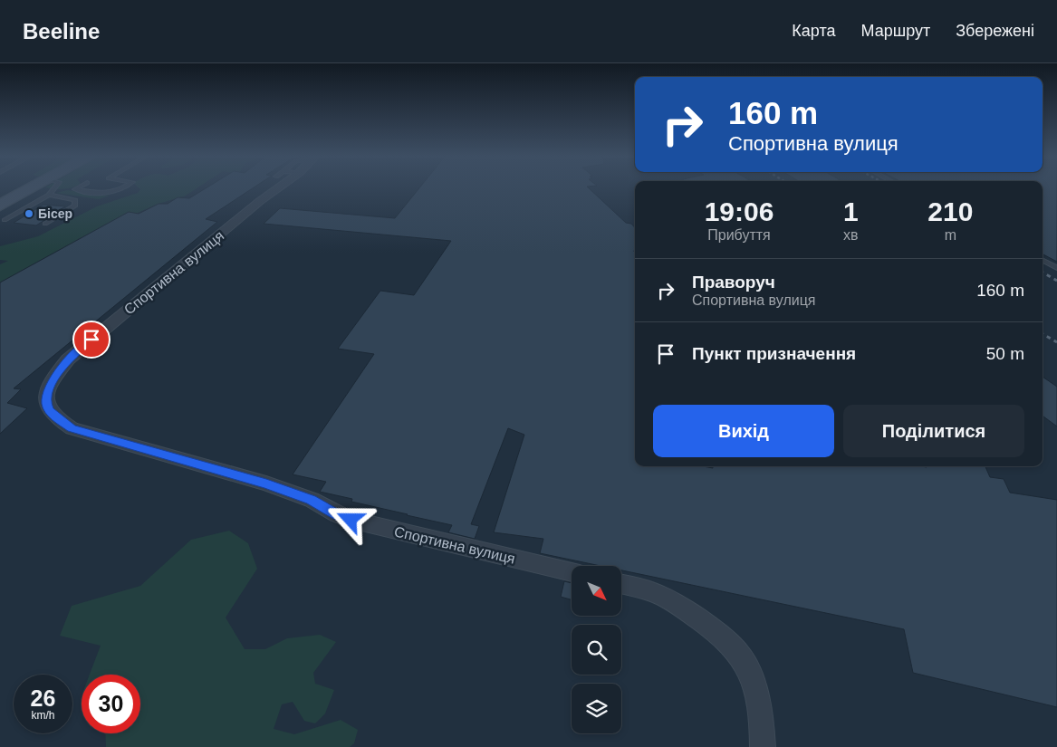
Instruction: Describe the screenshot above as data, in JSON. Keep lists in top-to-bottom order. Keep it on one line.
{"streets":{"street":["Спортивна вулиця"]},"places":["Бісер"],"north":"bottom right","page":{"header":"Beeline","nav":["Карта","Маршрут","Збережені"],"turn":["160 m","Спортивна вулиця"],"eta":["19:06","Прибуття","1","хв","210","m"],"list":[{"name":"Праворуч","note":"Спортивна вулиця","value":"160 m"},{"name":"Пункт призначення","value":"50 m"}],"buttons":["Вихід","Поділитися"],"speed":"26 km/h","limit":"30"}}
